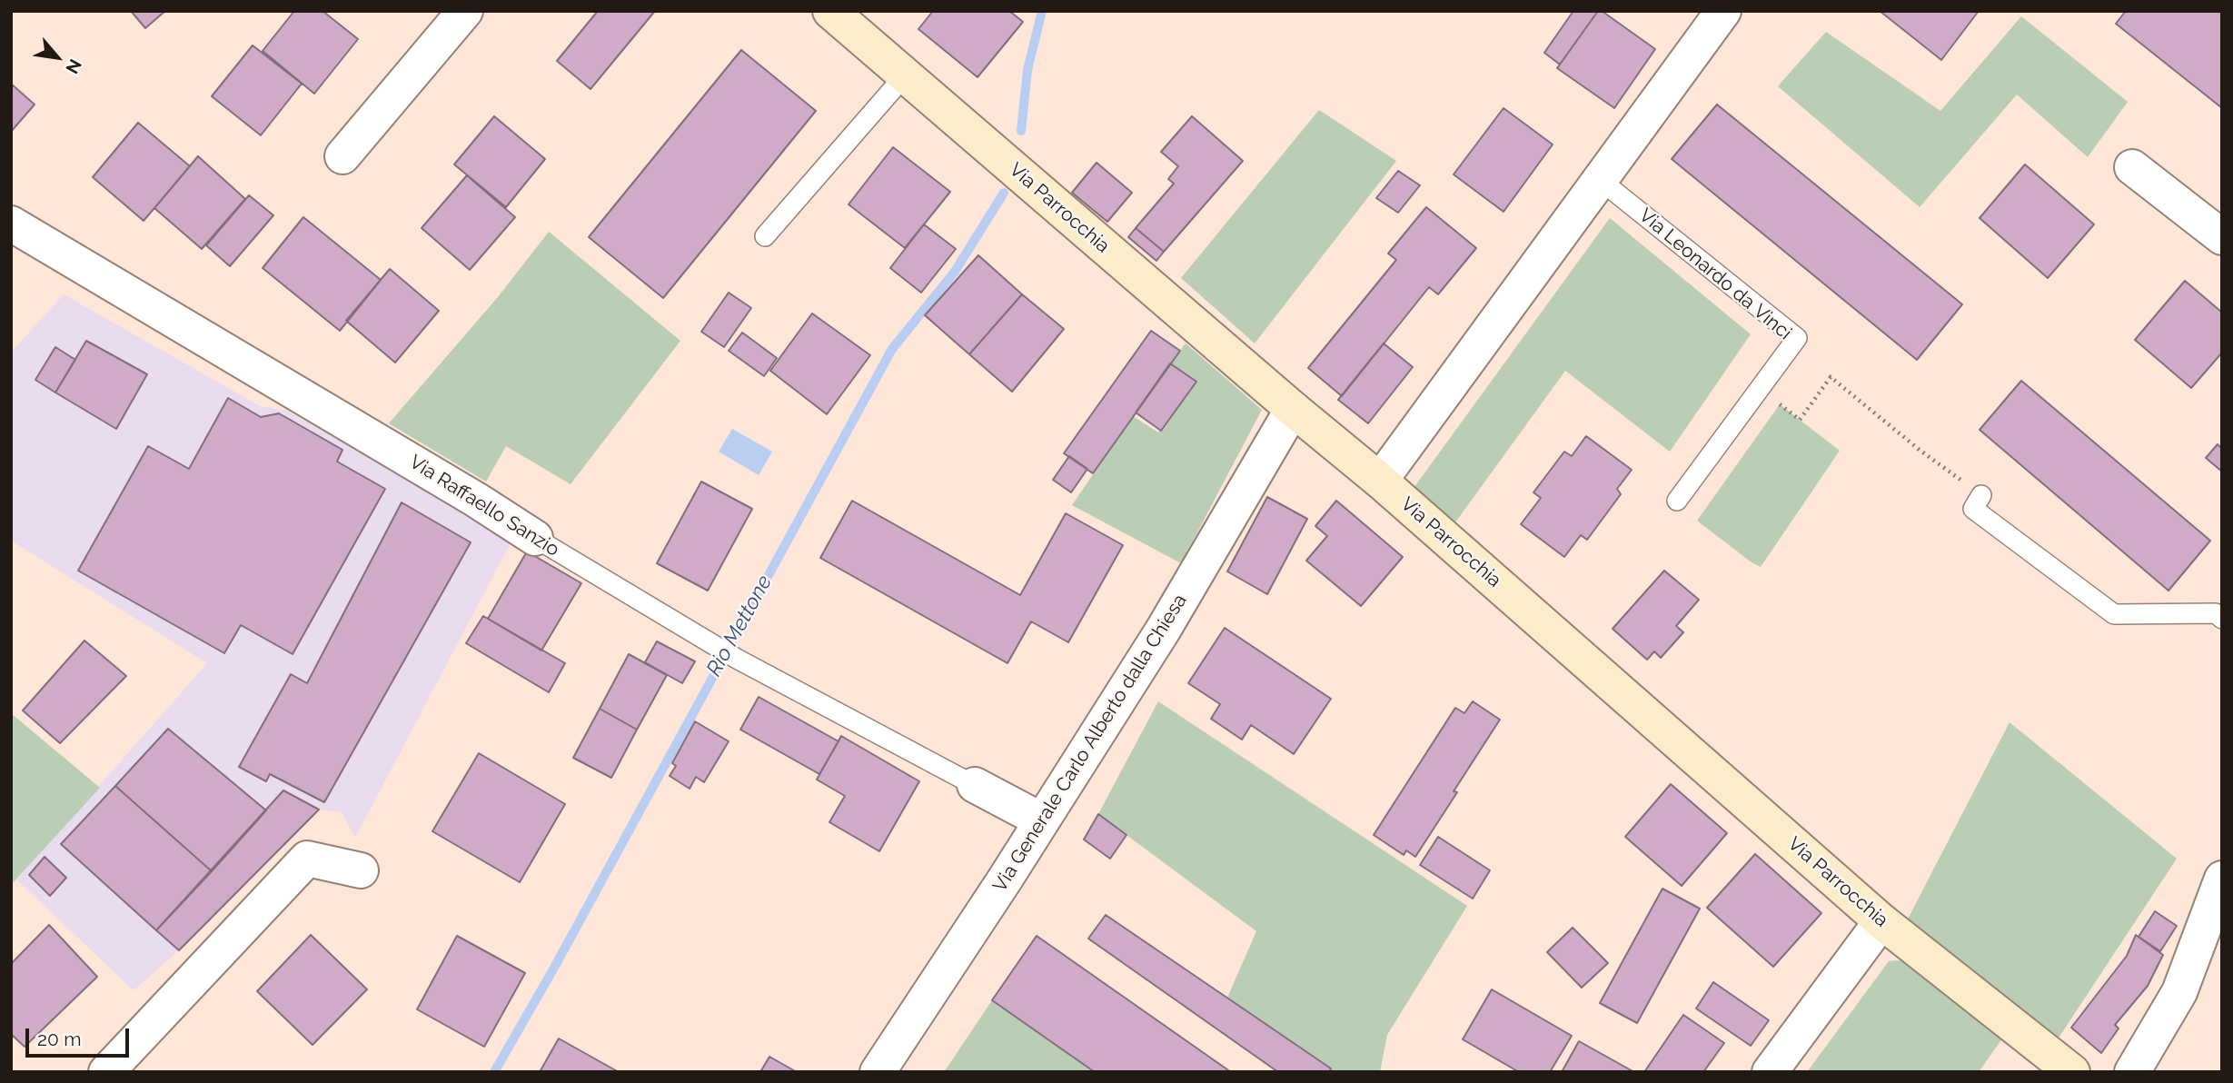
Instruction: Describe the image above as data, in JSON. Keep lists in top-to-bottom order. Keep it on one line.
{"streets":{"street":["Via Parrocchia","Via Raffaello Sanzio","Via Generale Carlo Alberto dalla Chiesa"],"lane":["Via Leonardo da Vinci"]},"crossings":[["Via Parrocchia","Via Generale Carlo Alberto dalla Chiesa"],["Via Raffaello Sanzio","Via Generale Carlo Alberto dalla Chiesa"]],"water":["Rio Mettone"],"scale_bar":"20 m","north":"bottom right"}
